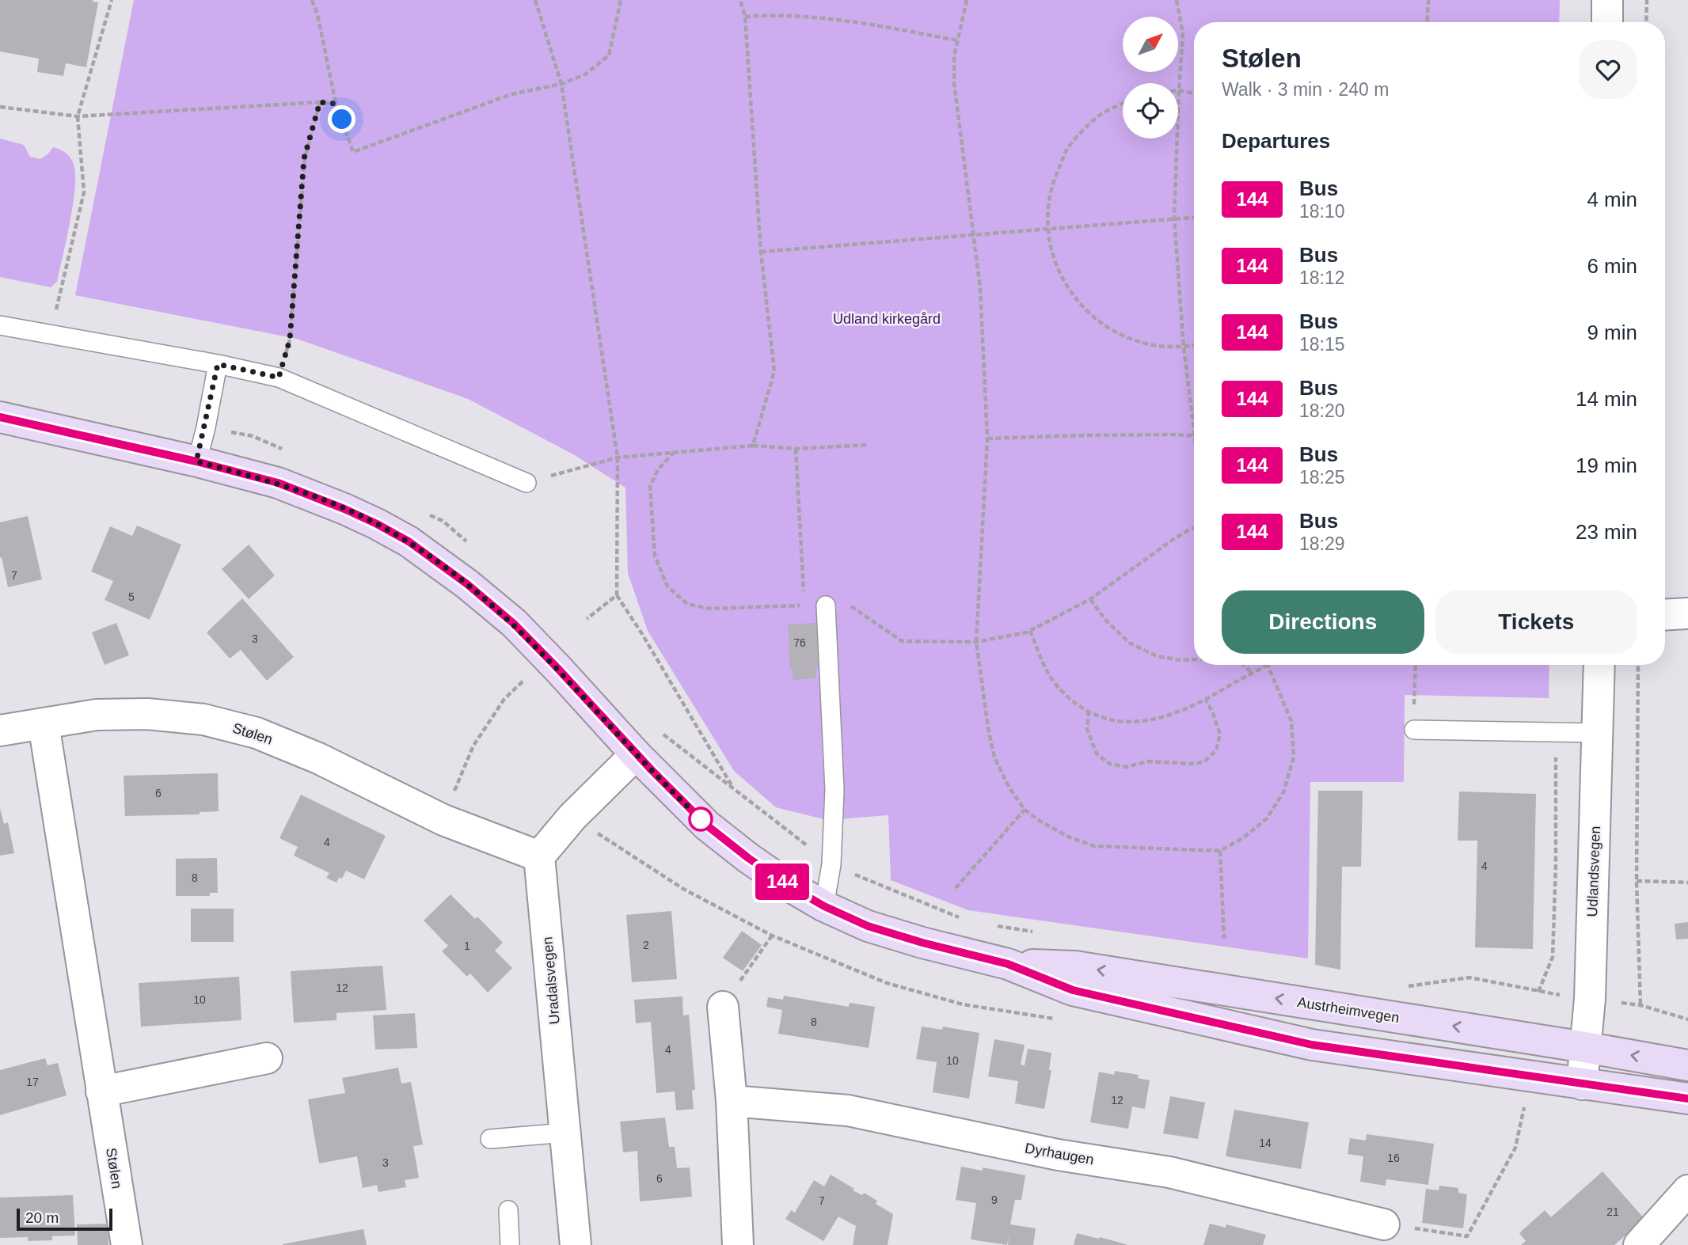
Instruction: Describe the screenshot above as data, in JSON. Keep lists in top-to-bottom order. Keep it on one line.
{"streets":{"main road":["Austrheimvegen"],"street":["Stølen","Udlandsvegen","Uradalsvegen","Dyrhaugen"]},"crossings":[["Stølen","Uradalsvegen"],["Udlandsvegen","Austrheimvegen"]],"parks":["Udland kirkegård"],"lines":["bus line 144"],"house_numbers":["7","5","3","76","6","4","4","8","2","1","12","10","8","4","10","17","12","14","16","3","6","9","7","21"],"scale_bar":"20 m","north":"top right","page":{"on_map":"144","heading":[["Stølen","Walk · 3 min · 240 m"],"Departures"],"list":[{"mark":"144","name":"Bus","note":"18:10","value":"4 min"},{"mark":"144","name":"Bus","note":"18:12","value":"6 min"},{"mark":"144","name":"Bus","note":"18:15","value":"9 min"},{"mark":"144","name":"Bus","note":"18:20","value":"14 min"},{"mark":"144","name":"Bus","note":"18:25","value":"19 min"},{"mark":"144","name":"Bus","note":"18:29","value":"23 min"}],"buttons":["Directions","Tickets"],"scale":"20 m"}}
